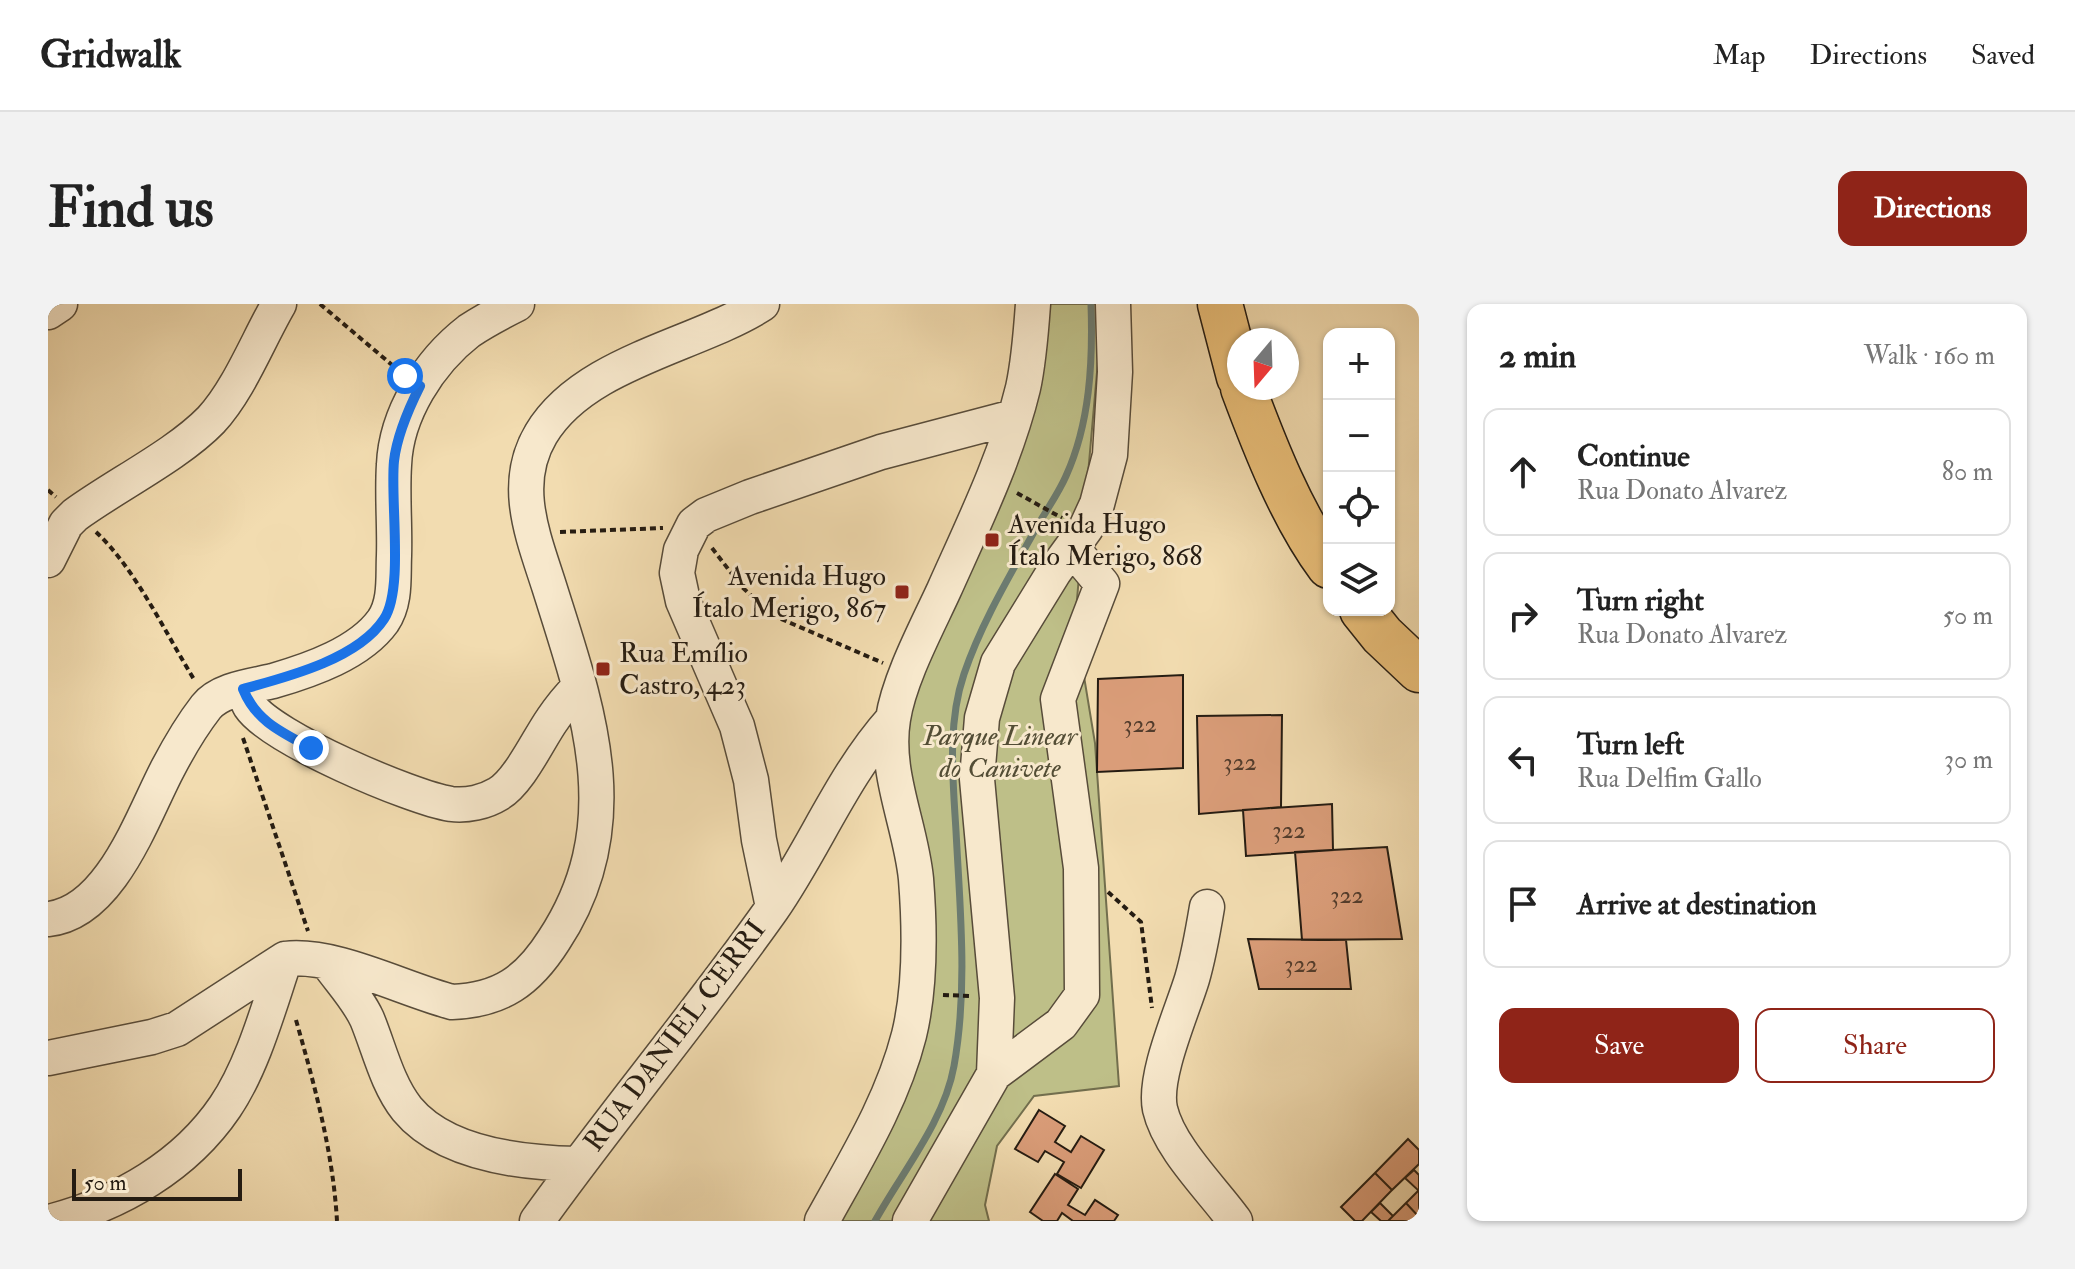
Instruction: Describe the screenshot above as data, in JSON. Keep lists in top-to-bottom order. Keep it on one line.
{"streets":{"street":["RUA DANIEL CERRI"]},"parks":["Parque Linear do Canivete"],"places":{"transit":["Avenida Hugo Ítalo Merigo, 868","Avenida Hugo Ítalo Merigo, 867","Rua Emílio Castro, 423"]},"house_numbers":["322","322","322","322","322"],"scale_bar":"50 m","north":"bottom","page":{"header":"Gridwalk","nav":["Map","Directions","Saved"],"buttons":["Directions",["Save","Share"]],"title":"Find us","heading":["2 min","Walk · 160 m"],"map_buttons":["+","−"],"list":[["Continue","Rua Donato Alvarez","80 m"],["Turn right","Rua Donato Alvarez","50 m"],["Turn left","Rua Delfim Gallo","30 m"],"Arrive at destination"],"scale":"50 m"}}
